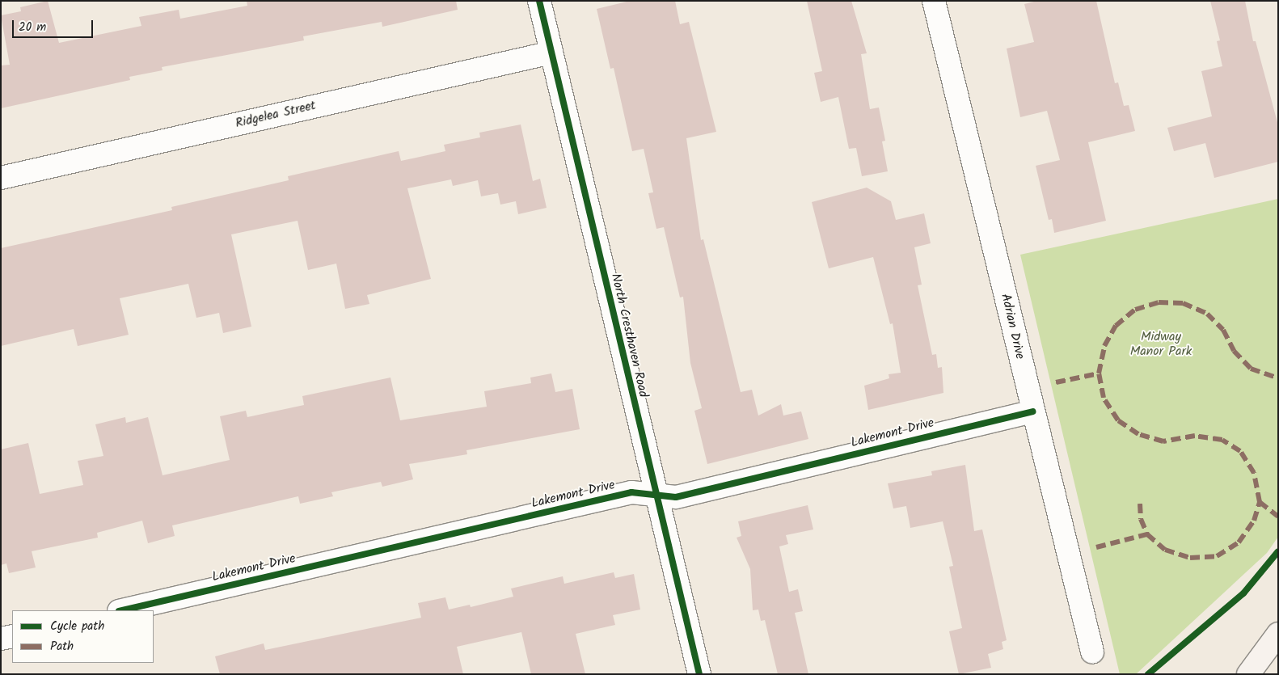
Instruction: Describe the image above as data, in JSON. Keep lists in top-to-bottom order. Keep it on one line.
{"streets":{"street":["Ridgelea Street","Adrian Drive","North Cresthaven Road","Lakemont Drive"]},"crossings":[["Ridgelea Street","North Cresthaven Road"],["Adrian Drive","Lakemont Drive"],["North Cresthaven Road","Lakemont Drive"]],"parks":["Midway Manor Park"],"legend":["Cycle path","Path"],"scale_bar":"20 m"}
